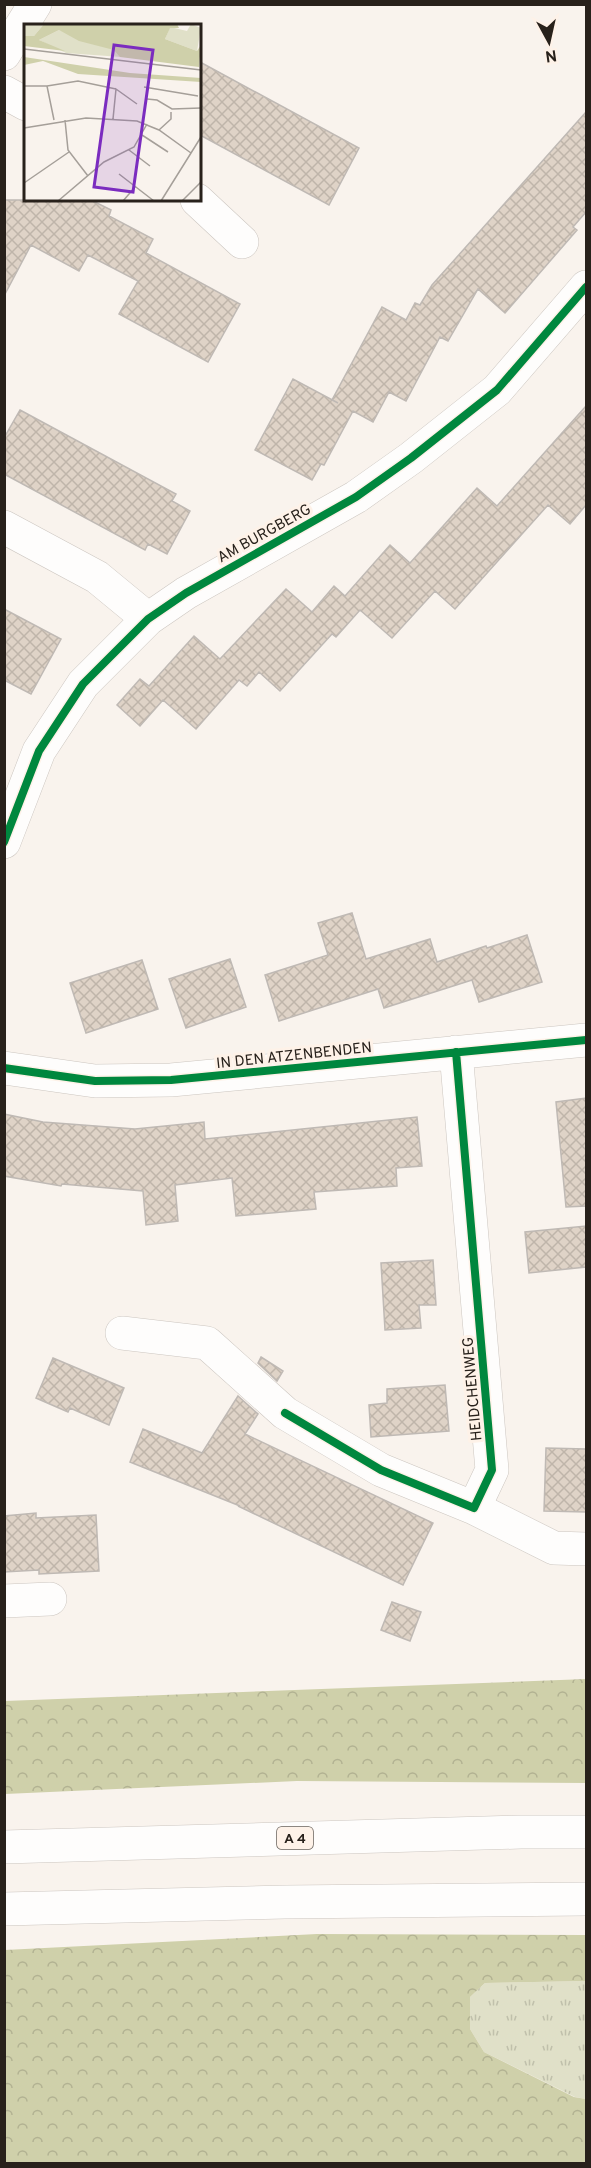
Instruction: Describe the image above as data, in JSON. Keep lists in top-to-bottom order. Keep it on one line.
{"streets":{"main road":["AM BURGBERG","IN DEN ATZENBENDEN","HEIDCHENWEG","A 4"]},"crossings":[["IN DEN ATZENBENDEN","HEIDCHENWEG"]],"north":"bottom"}
